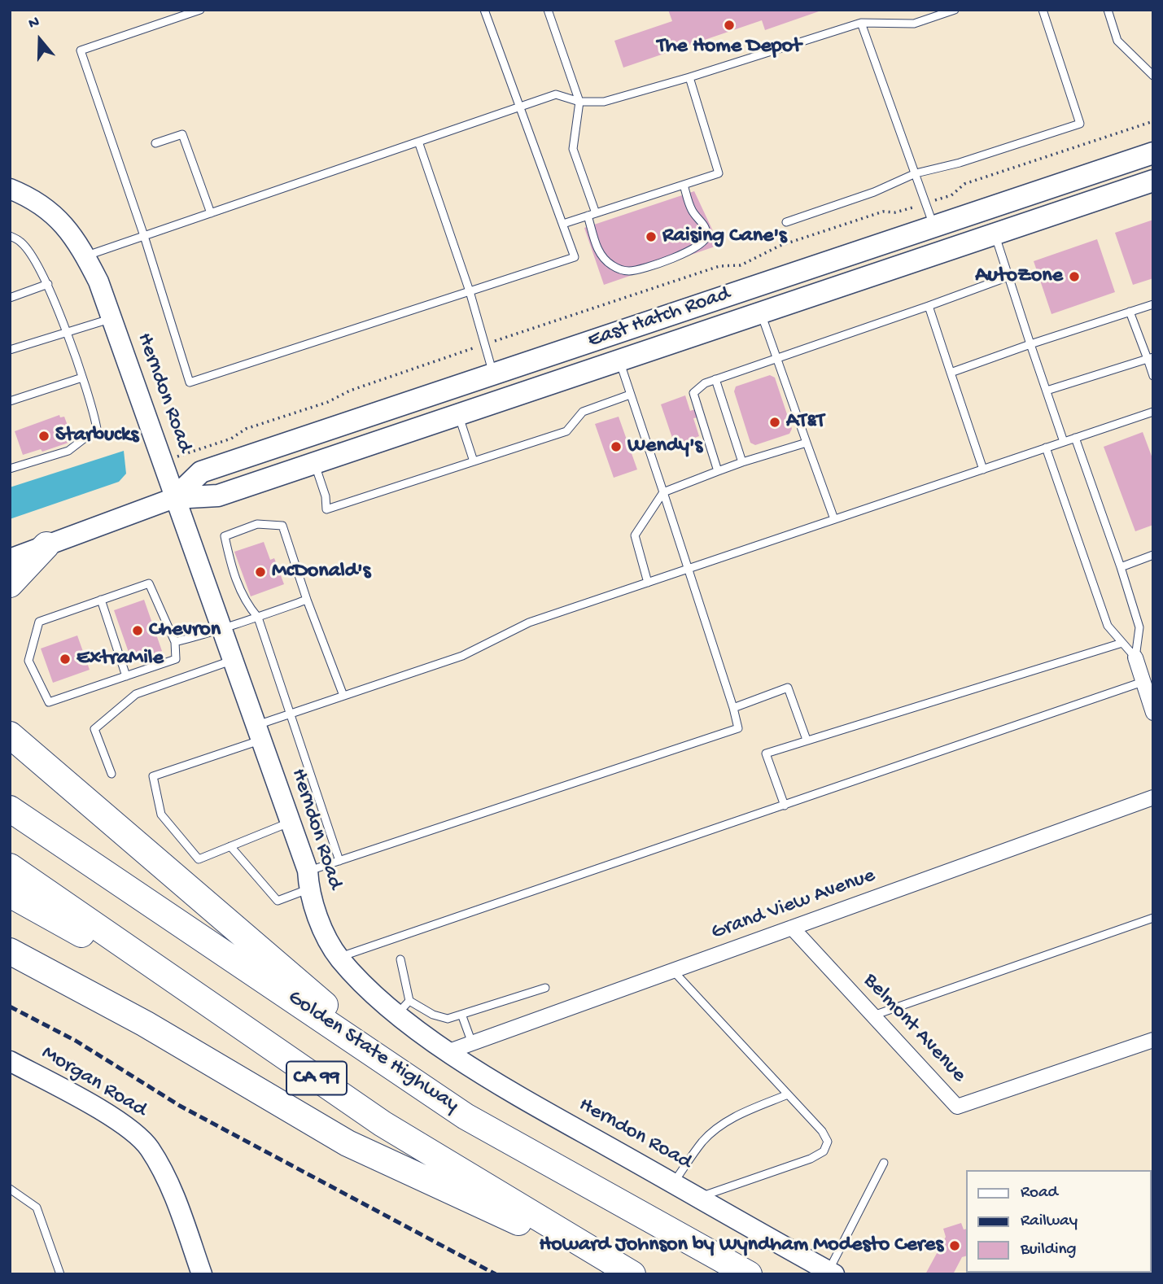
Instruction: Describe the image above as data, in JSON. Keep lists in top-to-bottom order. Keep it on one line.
{"streets":{"highway":["Golden State Highway","CA 99"],"main road":["East Hatch Road"],"street":["Herndon Road","Grand View Avenue","Belmont Avenue","Morgan Road"]},"crossings":[["East Hatch Road","Herndon Road"],["Herndon Road","Grand View Avenue"],["Grand View Avenue","Belmont Avenue"]],"places":["The Home Depot","Raising Cane's","AutoZone","AT&T","Starbucks","Wendy's","McDonald's","Chevron","ExtraMile","Howard Johnson by Wyndham Modesto Ceres"],"legend":["Road","Railway","Building"],"north":"top"}
